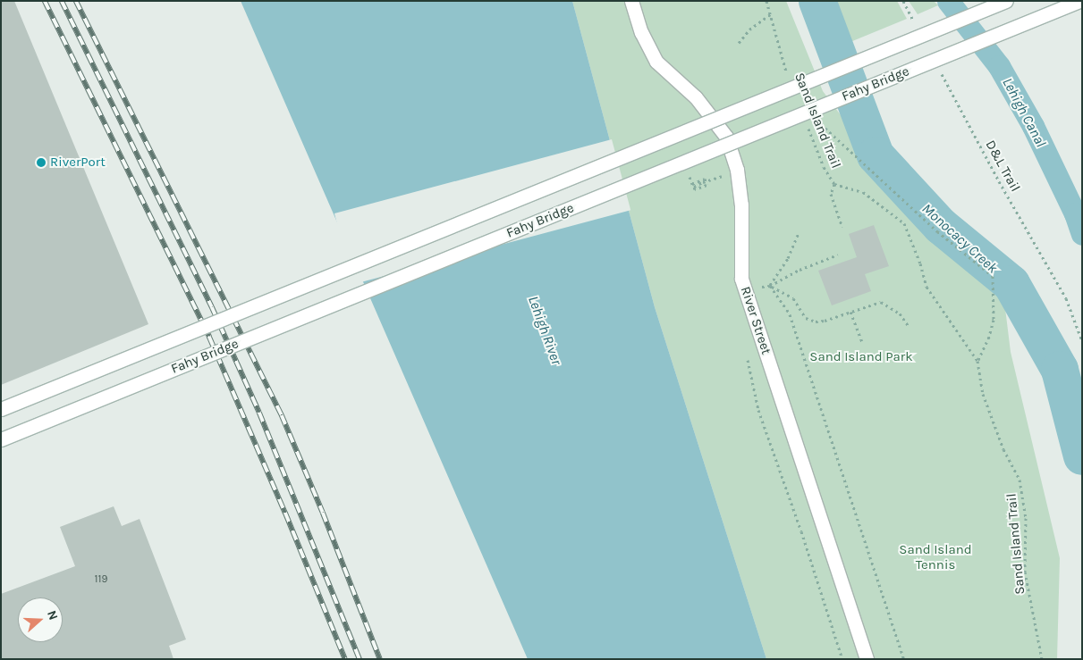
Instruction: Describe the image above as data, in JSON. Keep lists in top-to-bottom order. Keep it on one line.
{"streets":{"main road":["Fahy Bridge","River Street"],"path":["Sand Island Trail","D&L Trail"]},"water":["Lehigh Canal","Monocacy Creek","Lehigh River"],"parks":["Sand Island Park","Sand Island Tennis"],"places":["RiverPort"],"house_numbers":["119"],"north":"right"}
